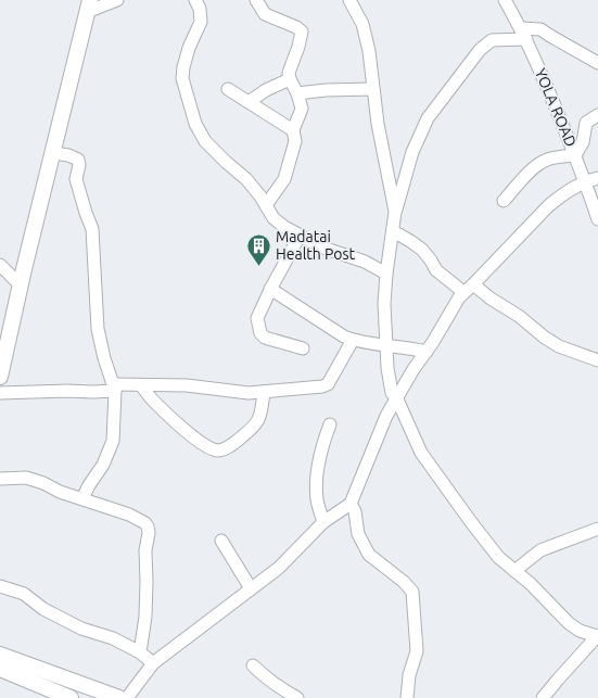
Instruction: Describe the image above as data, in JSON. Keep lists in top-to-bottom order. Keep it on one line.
{"streets":{"street":["YOLA ROAD"]},"places":{"building":["Madatai Health Post"]}}
